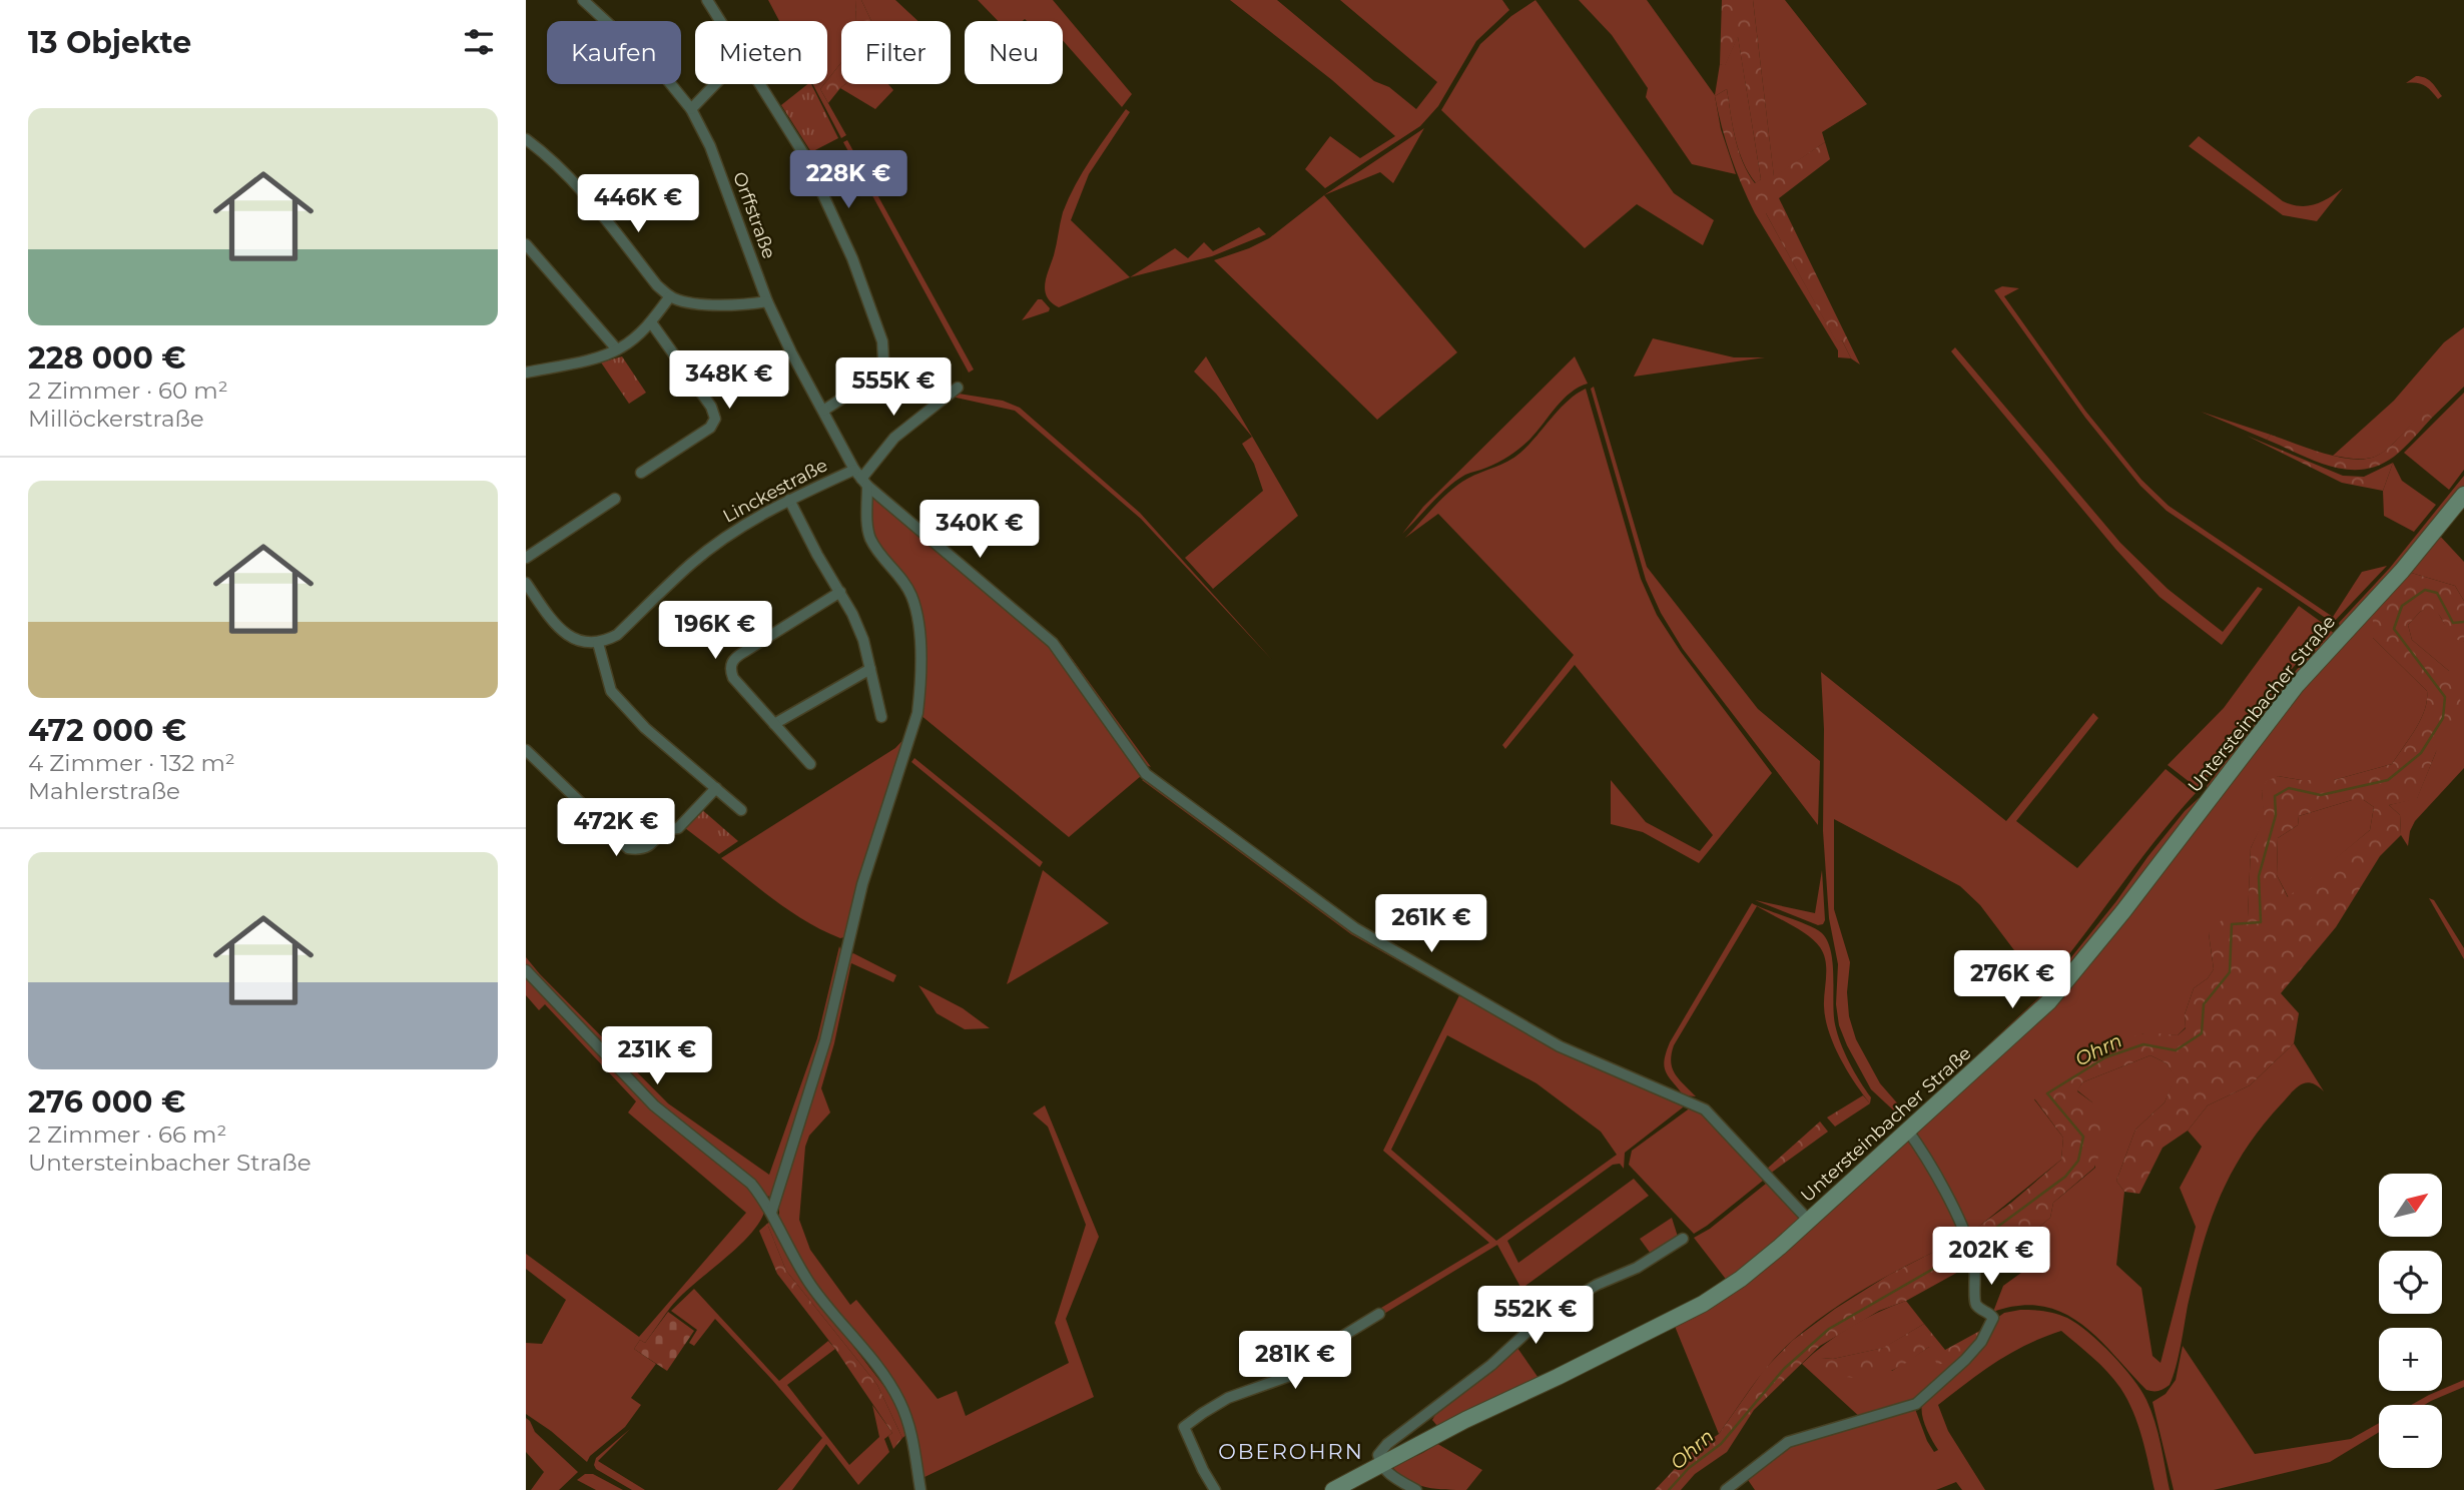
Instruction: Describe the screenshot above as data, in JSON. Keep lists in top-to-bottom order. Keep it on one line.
{"streets":{"main road":["Untersteinbacher Straße"],"street":["Orffstraße","Linckestraße"]},"crossings":[["Orffstraße","Linckestraße"]],"districts":["OBEROHRN"],"water":["Ohrn"],"north":"top right","page":{"heading":"13 Objekte","chip":["Kaufen","Mieten","Filter","Neu"],"list":[{"name":"228 000 €","note":"2 Zimmer · 60 m² · Millöckerstraße"},{"name":"472 000 €","note":"4 Zimmer · 132 m² · Mahlerstraße"},{"name":"276 000 €","note":"2 Zimmer · 66 m² · Untersteinbacher Straße"}],"price":["228K €","446K €","348K €","555K €","340K €","196K €","472K €","261K €","276K €","231K €","202K €","552K €","281K €"],"map_buttons":["+","−"]}}
